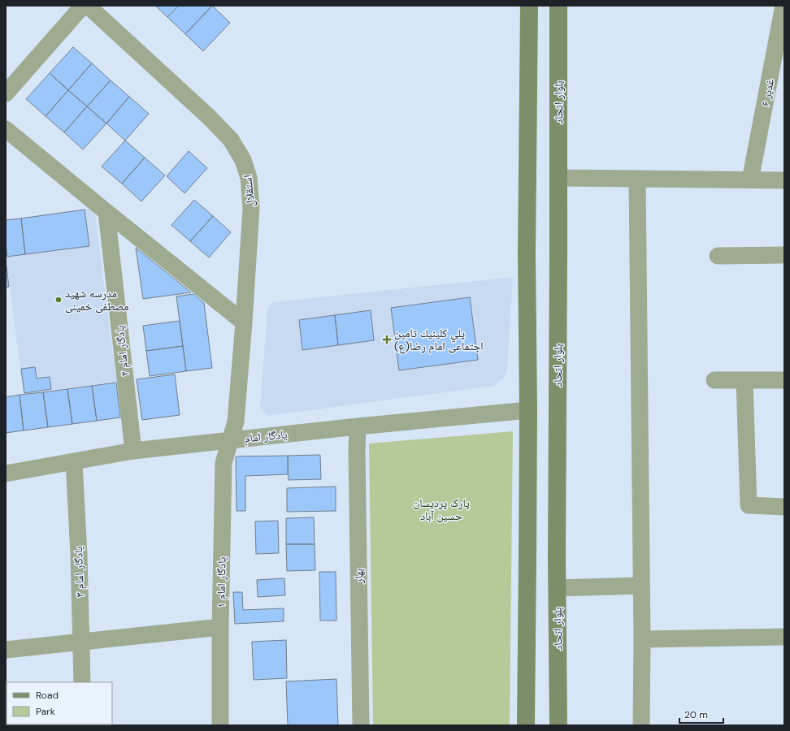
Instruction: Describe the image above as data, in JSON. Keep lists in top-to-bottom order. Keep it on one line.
{"streets":{"street":["غدیر ۶","بلوار اتحاد","استقلال","یادگار امام ۲","یادگار امام","یادگار امام ۳","بهار","یادگار امام ۱"]},"crossings":[["استقلال","یادگار امام"],["استقلال","یادگار امام ۱"],["یادگار امام ۲","یادگار امام"],["یادگار امام","یادگار امام ۳"],["یادگار امام","بهار"],["یادگار امام","یادگار امام ۱"]],"parks":["پارک پردیسان حسین آباد"],"places":{"other":["مدرسه شهید مصطفی خمینی"],"health":["پلي كلينيك تامین اجتماعی امام رضا(ع)"]},"legend":["Road","Park"],"scale_bar":"20 m"}
